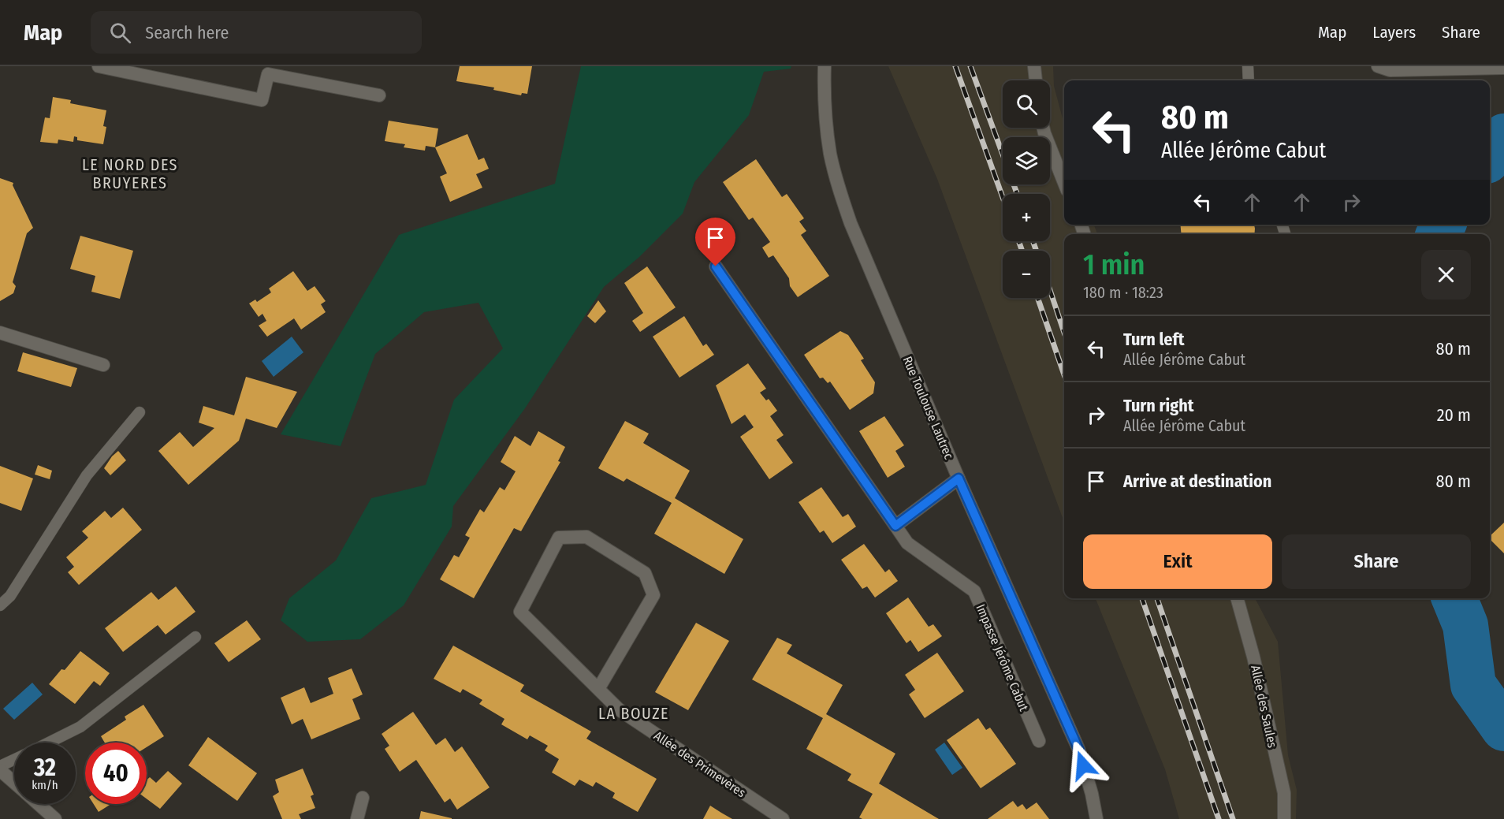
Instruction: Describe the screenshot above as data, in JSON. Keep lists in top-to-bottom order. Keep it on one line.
{"streets":{"street":["Rue Toulouse Lautrec","Impasse Jérôme Cabut","Allée des Saules","Allée des Primevères"]},"districts":["LE NORD DES BRUYERES","LA BOUZE"],"page":{"header":"Map","search":"Search here","nav":["Map","Layers","Share"],"map_buttons":["+","−"],"turn":["80 m","Allée Jérôme Cabut"],"heading":["1 min","180 m · 18:23"],"list":[{"name":"Turn left","note":"Allée Jérôme Cabut","value":"80 m"},{"name":"Turn right","note":"Allée Jérôme Cabut","value":"20 m"},{"name":"Arrive at destination","value":"80 m"}],"buttons":["Exit","Share"],"speed":"32 km/h","limit":"40"}}
